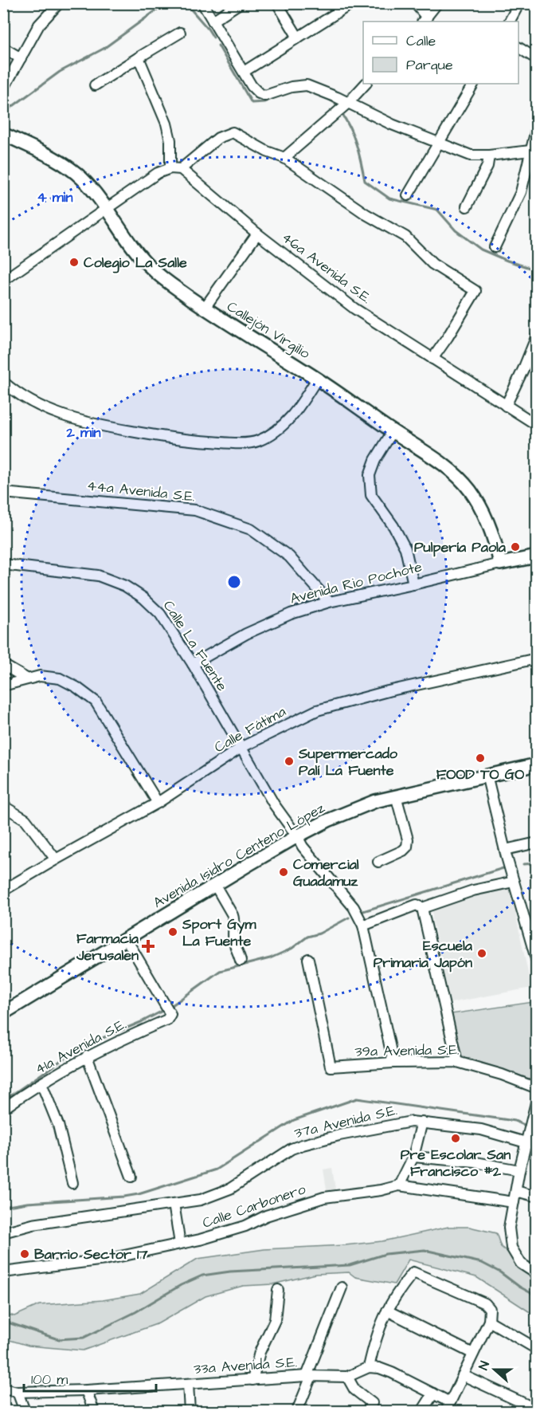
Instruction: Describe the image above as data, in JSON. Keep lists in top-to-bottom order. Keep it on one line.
{"streets":{"street":["46a Avenida S.E.","Callejón Virgilio","44a Avenida S.E.","Avenida Rio Pochote","Calle La Fuente","Calle Fátima","Avenida Isidro Centeno López","41a Avenida S.E.","39a Avenida S.E.","37a Avenida S.E.","Calle Carbonero","33a Avenida S.E."]},"crossings":[["Callejón Virgilio","Avenida Rio Pochote"],["44a Avenida S.E.","Avenida Rio Pochote"],["Avenida Rio Pochote","Calle La Fuente"],["Calle La Fuente","Calle Fátima"],["Calle La Fuente","Avenida Isidro Centeno López"],["Calle La Fuente","39a Avenida S.E."],["Avenida Isidro Centeno López","41a Avenida S.E."]],"places":{"other":["Colegio La Salle","Pulpería Paola","FOOD TO GO","Supermercado Palí La Fuente","Comercial Guadamuz","Sport Gym La Fuente","Escuela Primaria Japón","Pre Escolar San Francisco #2","Barrio Sector 17"],"health":["Farmacia Jerusalen"]},"legend":["Calle","Parque"],"scale_bar":"100 m","north":"left","rings":["4 min","2 min"]}
